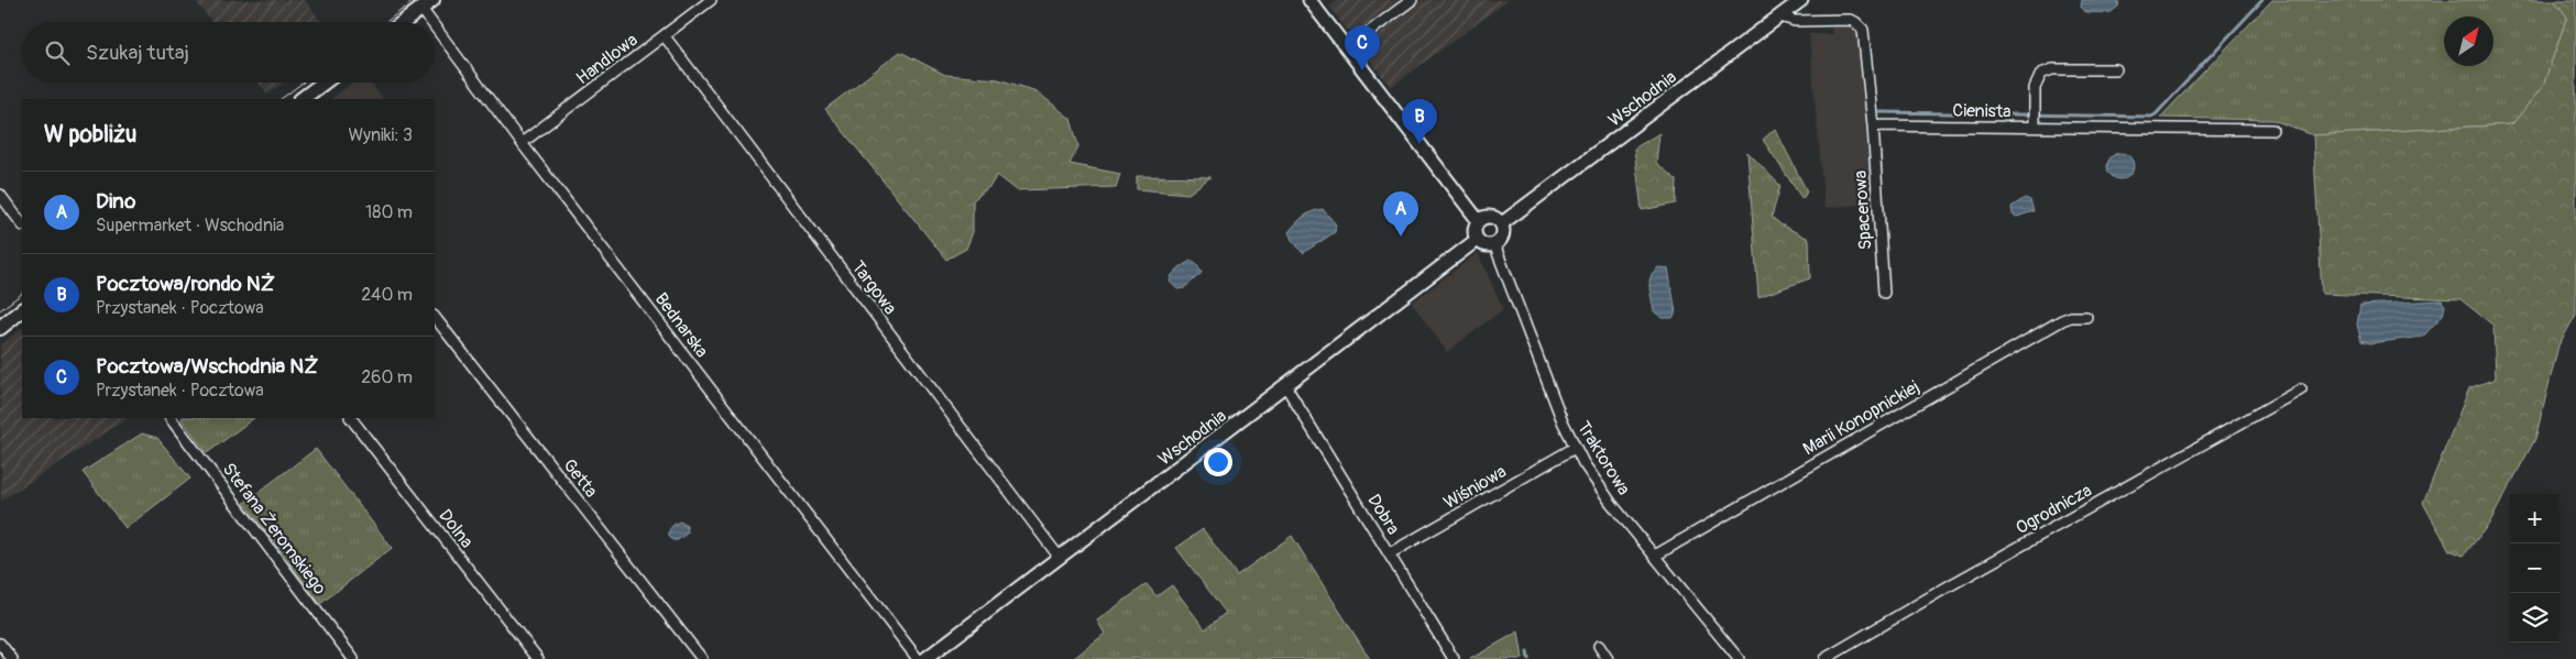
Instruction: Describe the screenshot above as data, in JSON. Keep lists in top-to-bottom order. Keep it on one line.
{"streets":{"street":["Handlowa","Wschodnia","Cienista","Spacerowa","Targowa","Bednarska","Marii Konopnickiej","Traktorowa","Getta","Wiśniowa","Ogrodnicza","Dobra","Stefana Żeromskiego","Dolna"]},"crossings":[["Handlowa","Targowa"],["Handlowa","Bednarska"],["Wschodnia","Targowa"],["Wschodnia","Traktorowa"],["Wschodnia","Dobra"],["Cienista","Spacerowa"],["Marii Konopnickiej","Traktorowa"],["Traktorowa","Wiśniowa"],["Wiśniowa","Dobra"]],"north":"top right","page":{"search":"Szukaj tutaj","pins":["C","B","A"],"heading":["W pobliżu","Wyniki: 3"],"list":[{"mark":"A","name":"Dino","note":"Supermarket · Wschodnia","value":"180 m"},{"mark":"B","name":"Pocztowa/rondo NŻ","note":"Przystanek · Pocztowa","value":"240 m"},{"mark":"C","name":"Pocztowa/Wschodnia NŻ","note":"Przystanek · Pocztowa","value":"260 m"}],"map_buttons":["+","−"]}}
